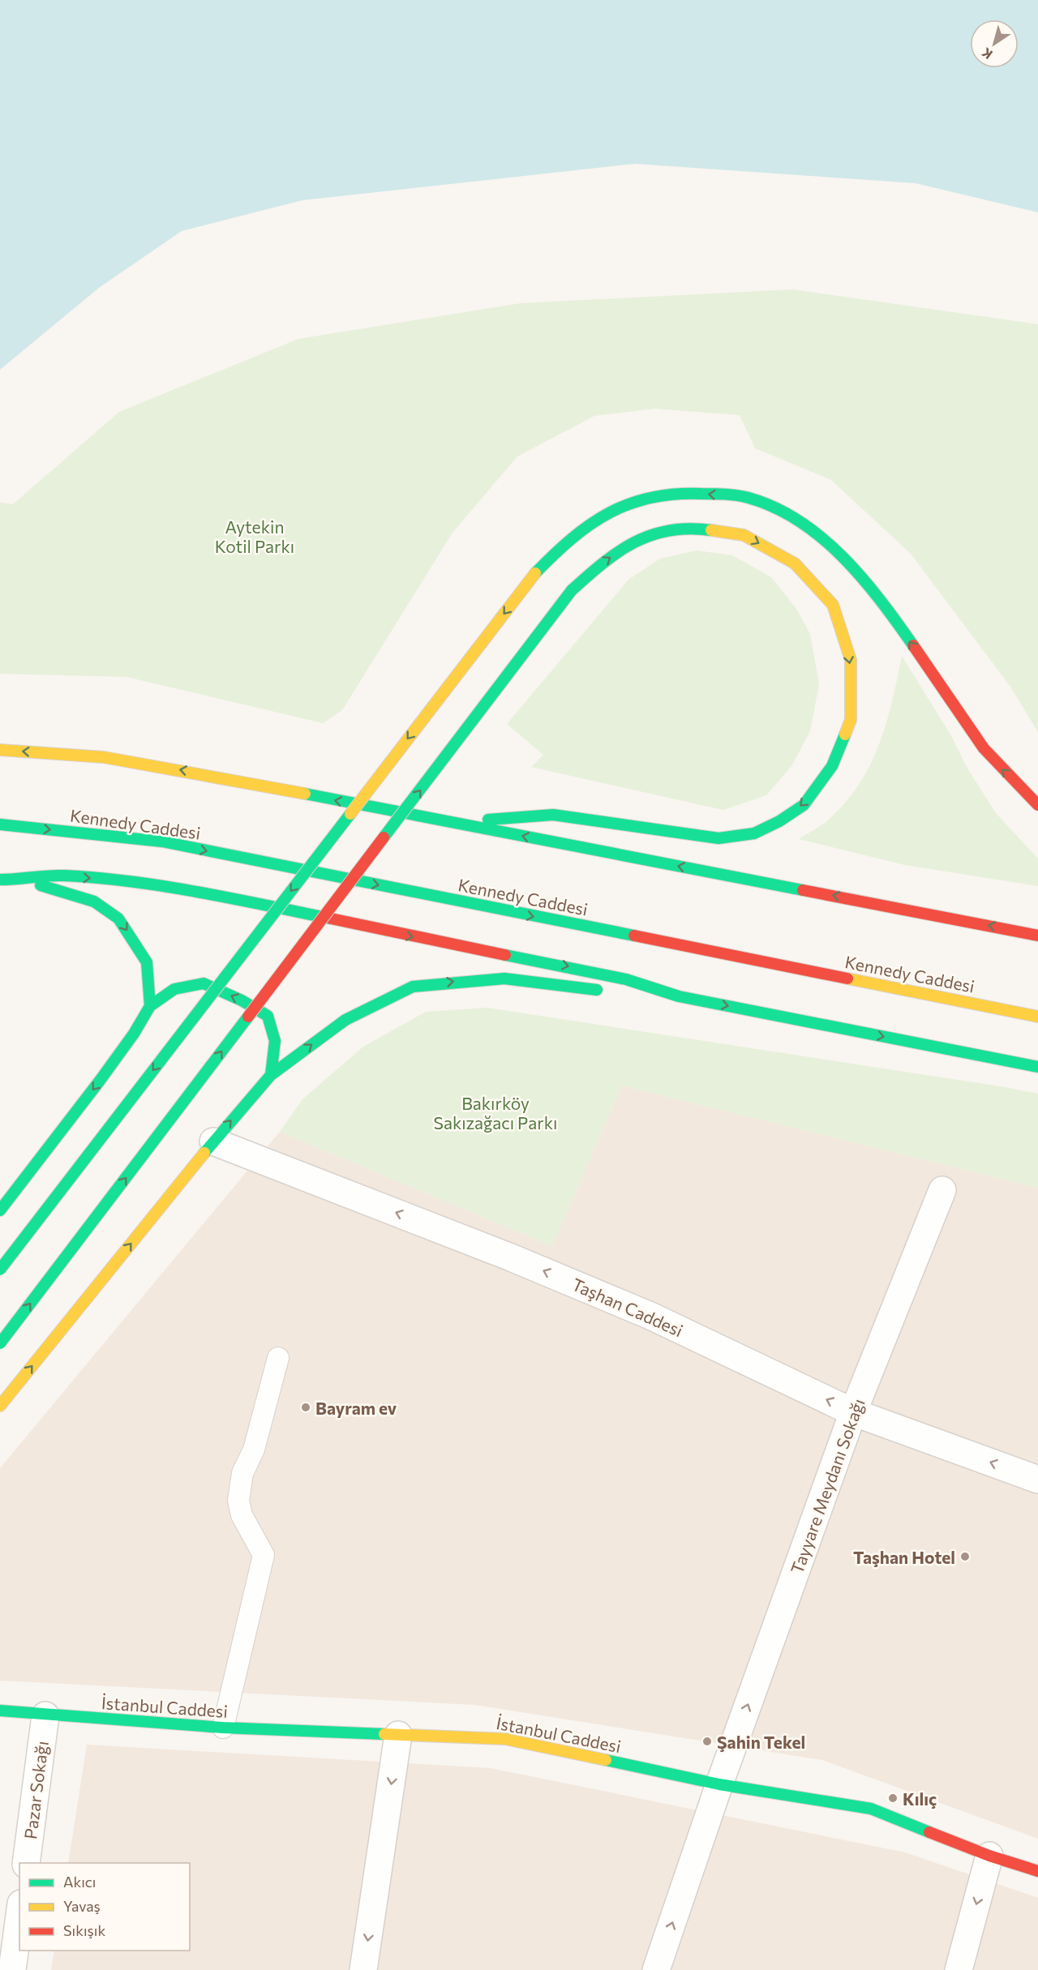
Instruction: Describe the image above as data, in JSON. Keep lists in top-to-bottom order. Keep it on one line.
{"streets":{"main road":["Kennedy Caddesi","İstanbul Caddesi"],"street":["Taşhan Caddesi","Tayyare Meydanı Sokağı","Pazar Sokağı"]},"crossings":[["Taşhan Caddesi","Tayyare Meydanı Sokağı"],["Tayyare Meydanı Sokağı","İstanbul Caddesi"],["İstanbul Caddesi","Pazar Sokağı"]],"one_way":["Taşhan Caddesi","Tayyare Meydanı Sokağı"],"parks":["Aytekin Kotil Parkı","Bakırköy Sakızağacı Parkı"],"places":["Bayram ev","Taşhan Hotel","Şahin Tekel","Kılıç"],"legend":["Akıcı","Yavaş","Sıkışık"],"north":"bottom left"}
